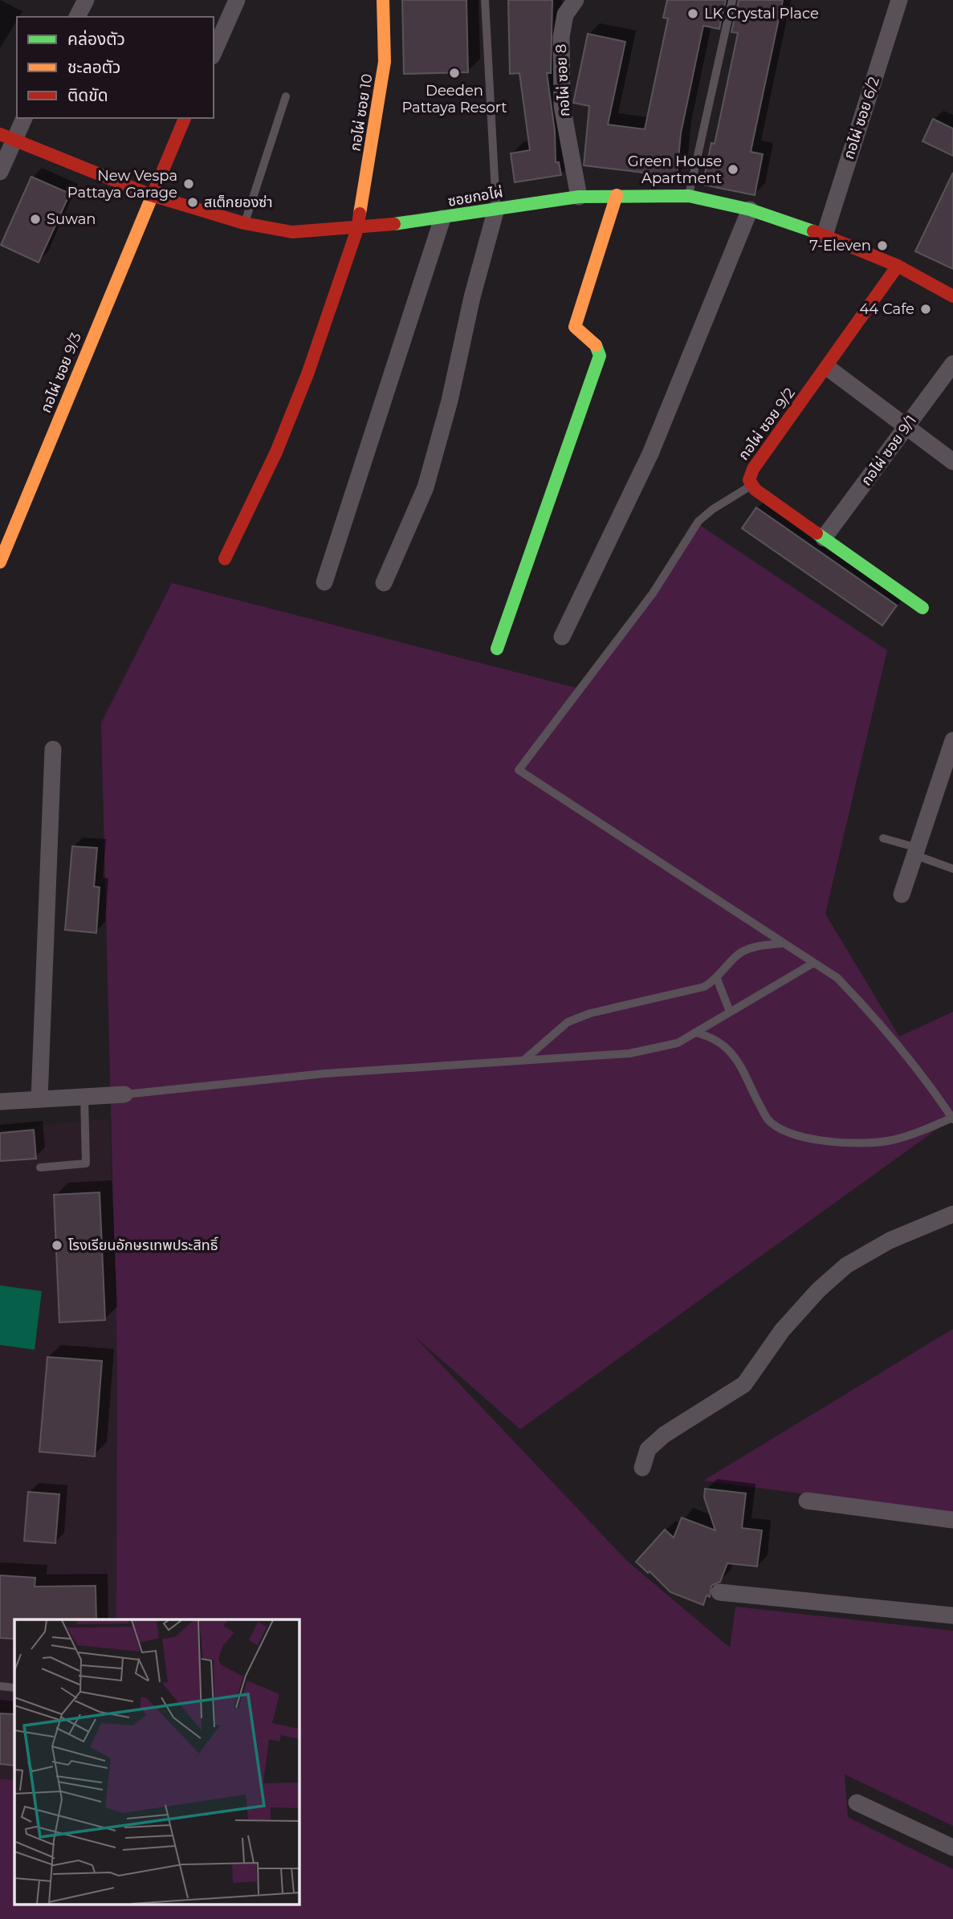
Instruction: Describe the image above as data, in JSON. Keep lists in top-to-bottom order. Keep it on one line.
{"streets":{"street":["กอไผ่ ซอย 8","กอไผ่ ซอย 10","กอไผ่ ซอย 6/2","ซอยกอไผ่","กอไผ่ ซอย 9/3","กอไผ่ ซอย 9/2","กอไผ่ ซอย 9/1"]},"crossings":[["กอไผ่ ซอย 8","ซอยกอไผ่"],["กอไผ่ ซอย 10","ซอยกอไผ่"],["กอไผ่ ซอย 6/2","ซอยกอไผ่"],["ซอยกอไผ่","กอไผ่ ซอย 9/3"],["ซอยกอไผ่","กอไผ่ ซอย 9/2"]],"places":["LK Crystal Place","Deeden Pattaya Resort","Green House Apartment","New Vespa Pattaya Garage","สเต็กยองซ่า","Suwan","7-Eleven","44 Cafe","โรงเรียนอักษรเทพประสิทธิ์"],"legend":["คล่องตัว","ชะลอตัว","ติดขัด"]}
